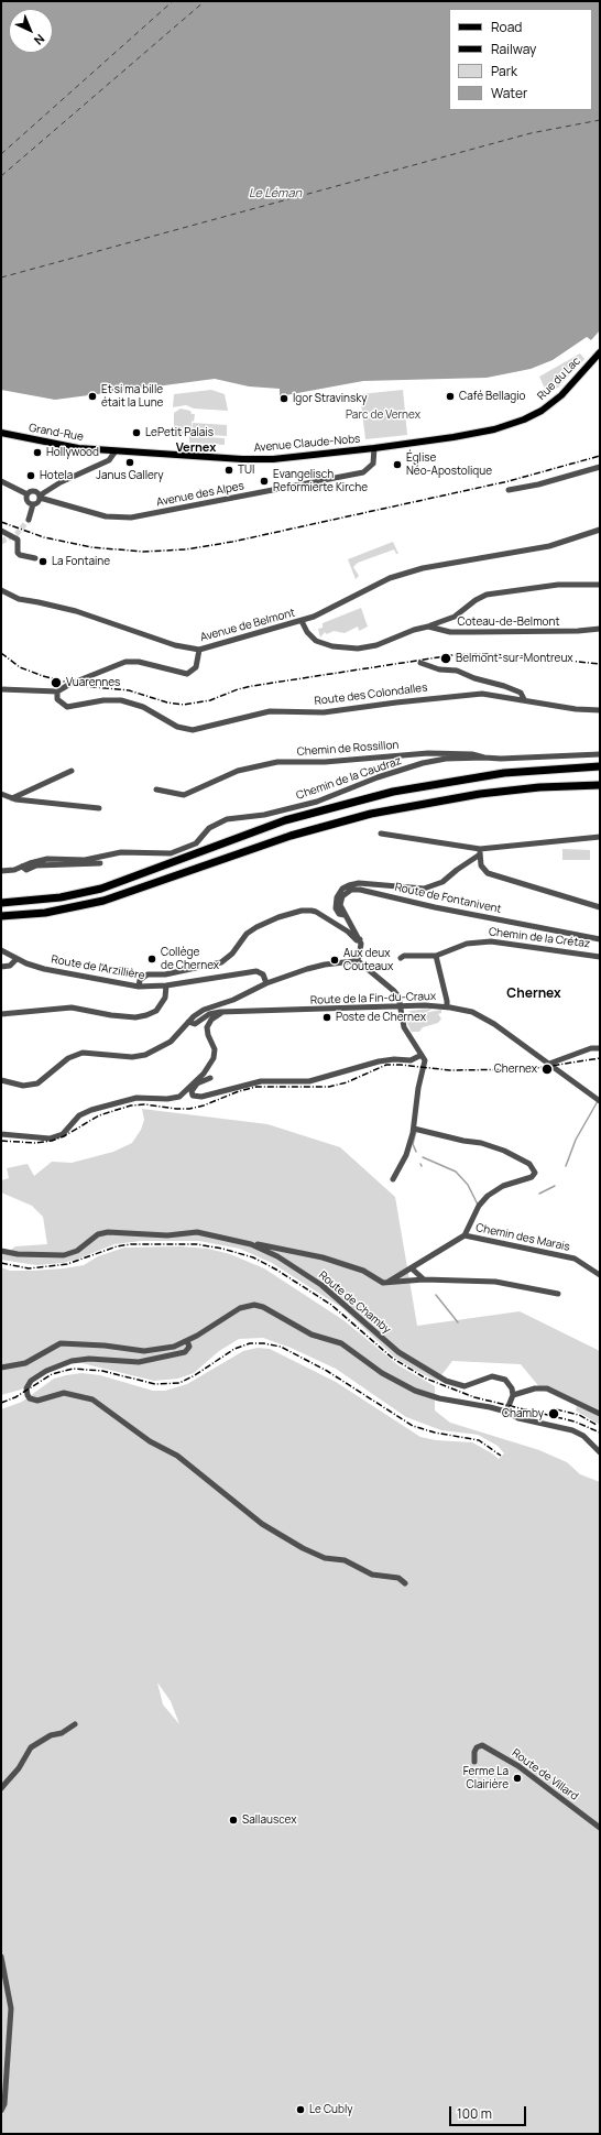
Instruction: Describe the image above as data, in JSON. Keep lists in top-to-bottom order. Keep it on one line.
{"streets":{"main road":["Rue du Lac","Grand-Rue","Avenue Claude-Nobs"],"street":["Avenue des Alpes","Coteau-de-Belmont","Avenue de Belmont","Route des Colondalles","Chemin de Rossillon","Chemin de la Caudraz","Route de Fontanivent","Chemin de la Crétaz","Route de l'Arzillière","Route de la Fin-du-Craux","Chemin des Marais","Route de Chamby","Route de Villard"]},"crossings":[["Rue du Lac","Avenue Claude-Nobs"],["Grand-Rue","Avenue Claude-Nobs"],["Avenue Claude-Nobs","Avenue des Alpes"],["Chemin de Rossillon","Chemin de la Caudraz"]],"districts":["Vernex","Chernex"],"water":["Le Léman"],"parks":["Parc de Vernex"],"places":["Et si ma bille était la Lune","Café Bellagio","Igor Stravinsky","LePetit Palais","Hollywood","Janus Gallery","Église Néo-Apostolique","TUI","Hotela","Evangelisch Reformierte Kirche","La Fontaine","Belmont-sur-Montreux","Vuarennes","Collège de Chernex","Aux deux Couteaux","Poste de Chernex","Chernex","Chamby","Ferme La Clairière","Sallauscex","Le Cubly"],"legend":["Road","Railway","Park","Water"],"scale_bar":"100 m","north":"bottom right"}
